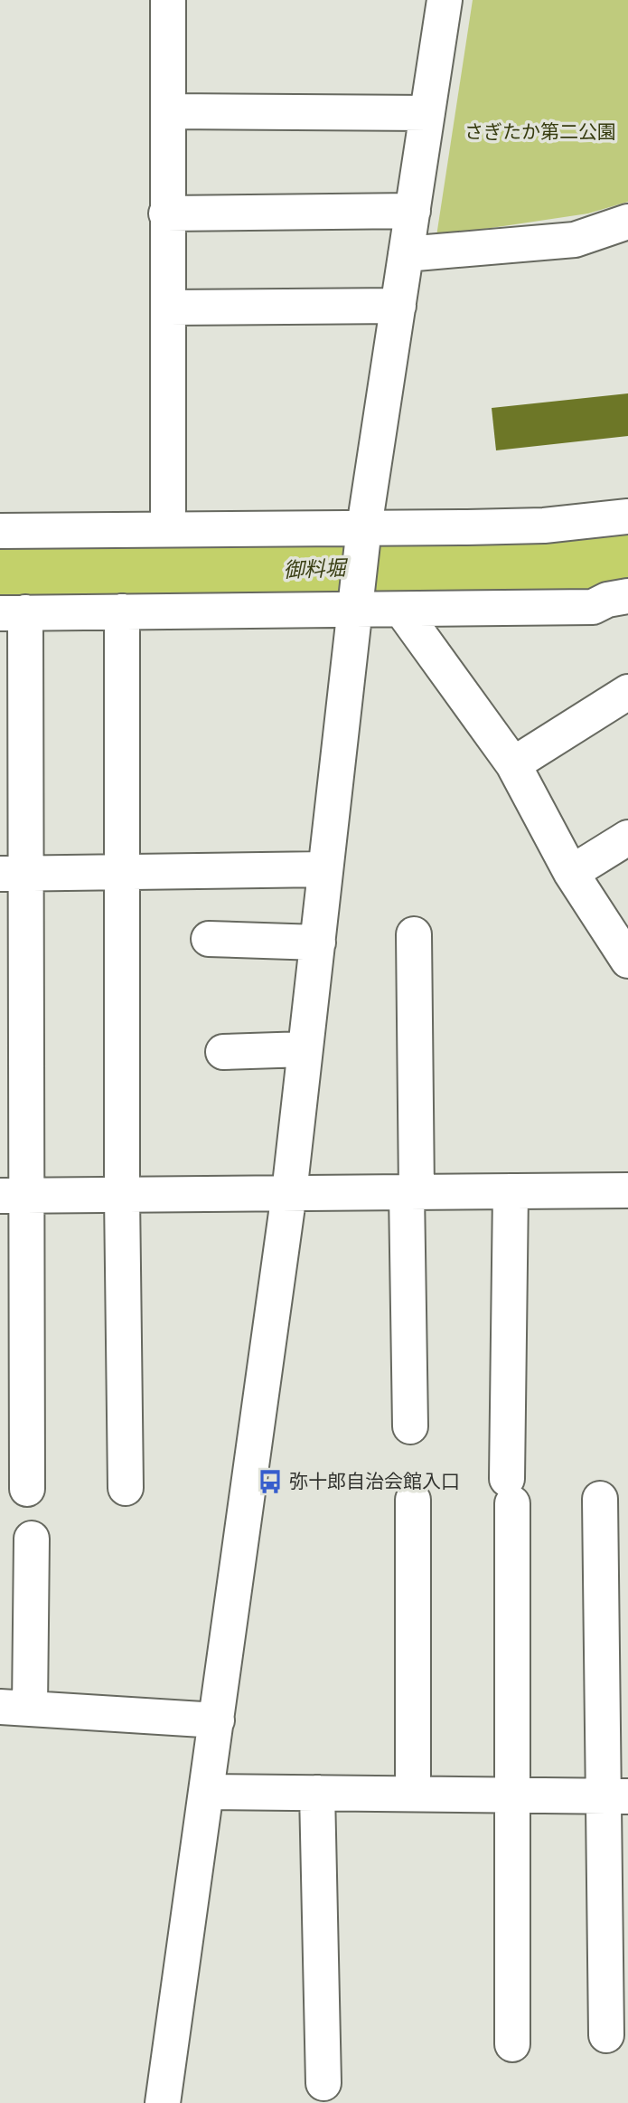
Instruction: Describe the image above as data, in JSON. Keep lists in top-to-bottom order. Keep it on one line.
{"water":["御料堀"],"parks":["さぎたか第二公園"],"places":{"bus stop":["弥十郎自治会館入口"]}}
